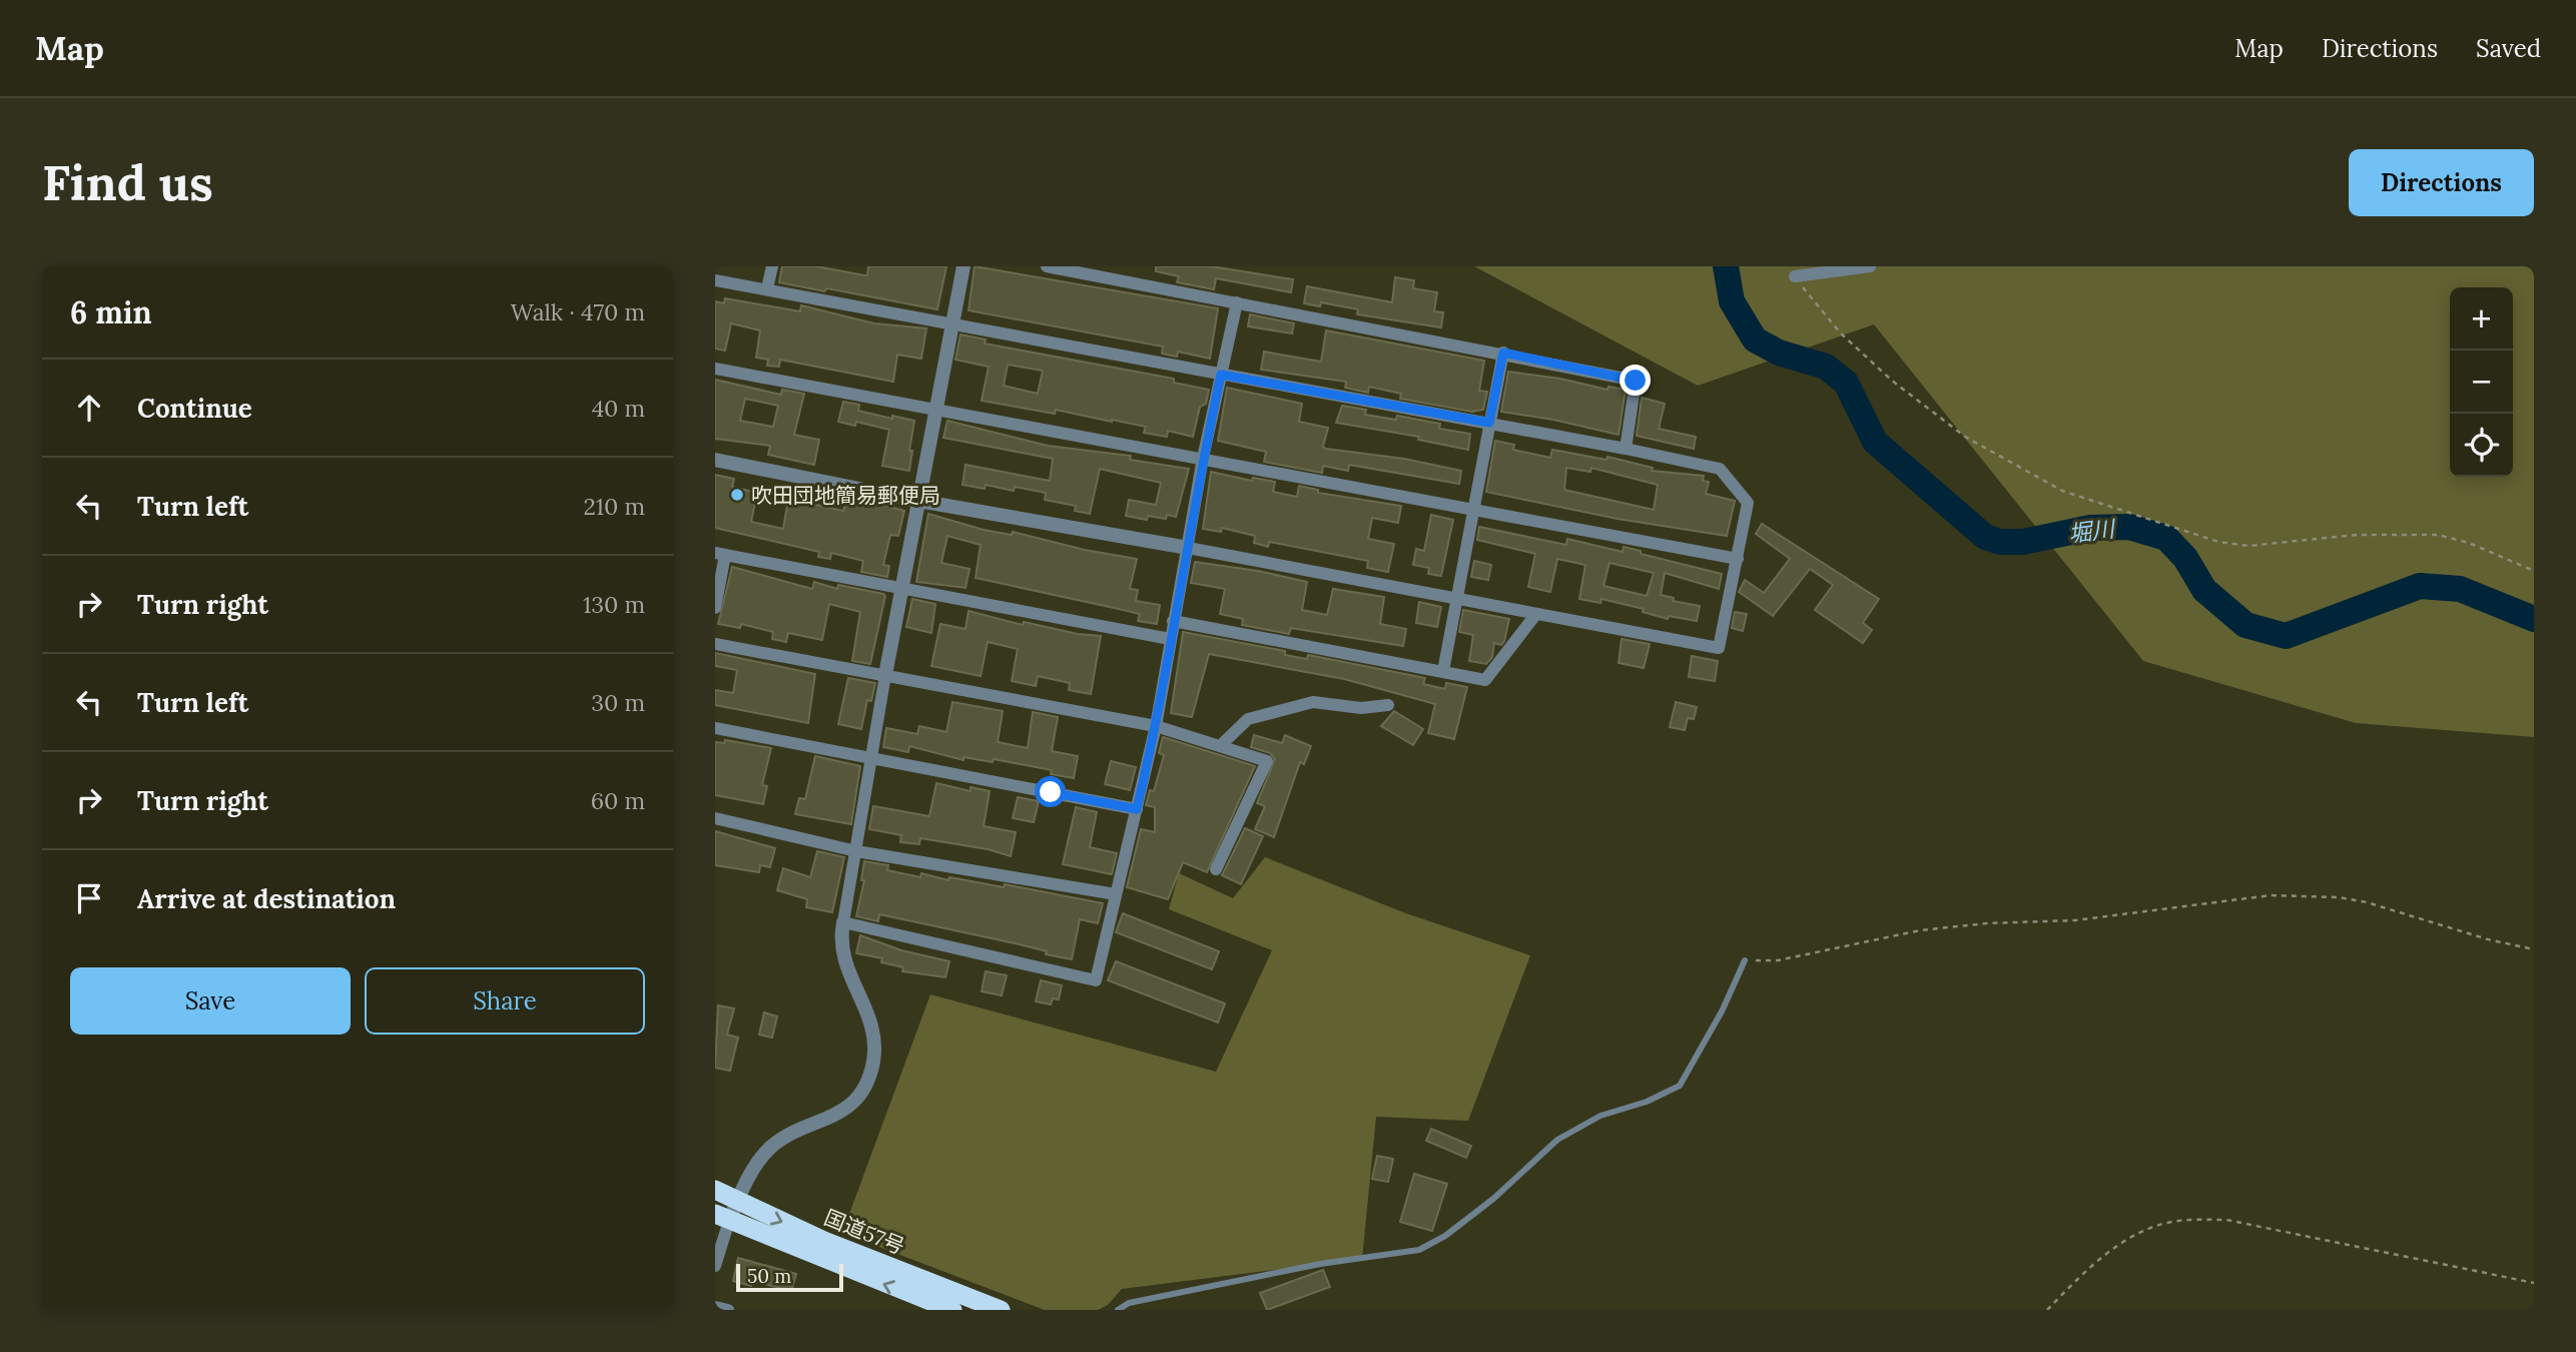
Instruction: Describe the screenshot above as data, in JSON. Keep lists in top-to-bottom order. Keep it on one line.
{"streets":{"highway":["国道57号"]},"water":["堀川"],"places":["吹田団地簡易郵便局"],"scale_bar":"50 m","page":{"header":"Map","nav":["Map","Directions","Saved"],"buttons":["Directions",["Save","Share"]],"title":"Find us","heading":["6 min","Walk · 470 m"],"map_buttons":["+","−"],"list":[["Continue","40 m"],["Turn left","210 m"],["Turn right","130 m"],["Turn left","30 m"],["Turn right","60 m"],"Arrive at destination"],"scale":"50 m"}}
